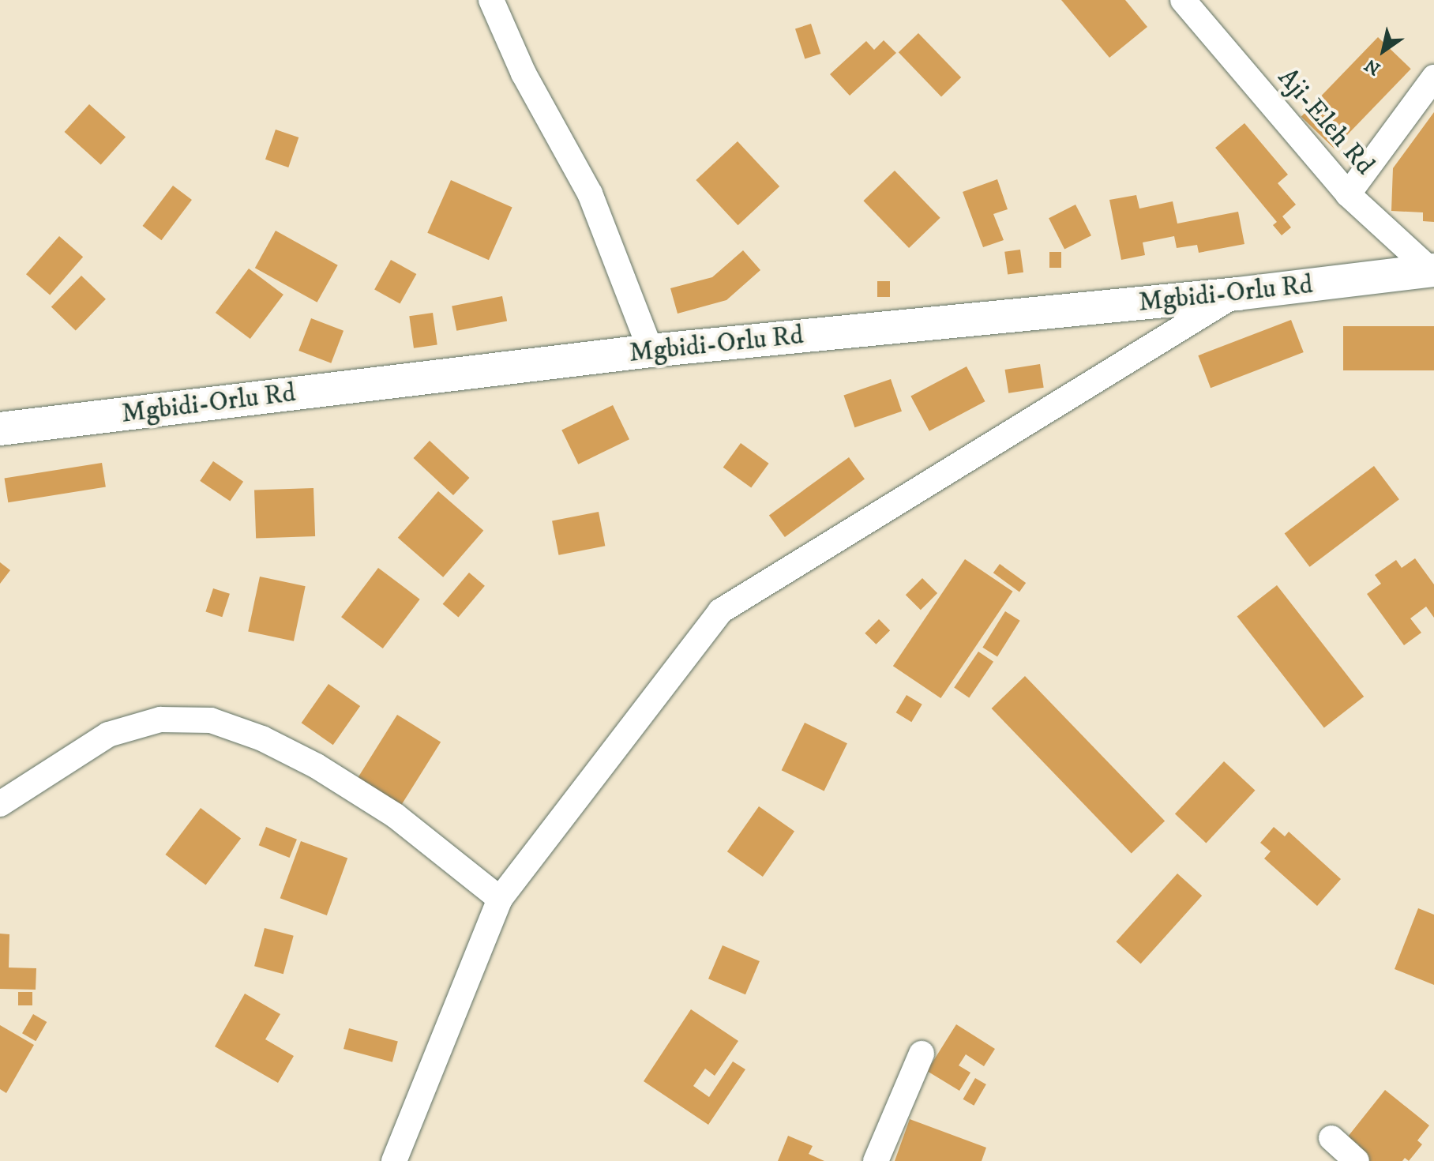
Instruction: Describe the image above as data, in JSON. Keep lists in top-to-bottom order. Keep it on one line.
{"streets":{"main road":["Mgbidi-Orlu Rd"],"street":["Aji-Eleh Rd"]},"crossings":[["Aji-Eleh Rd","Mgbidi-Orlu Rd"]],"north":"bottom left"}
